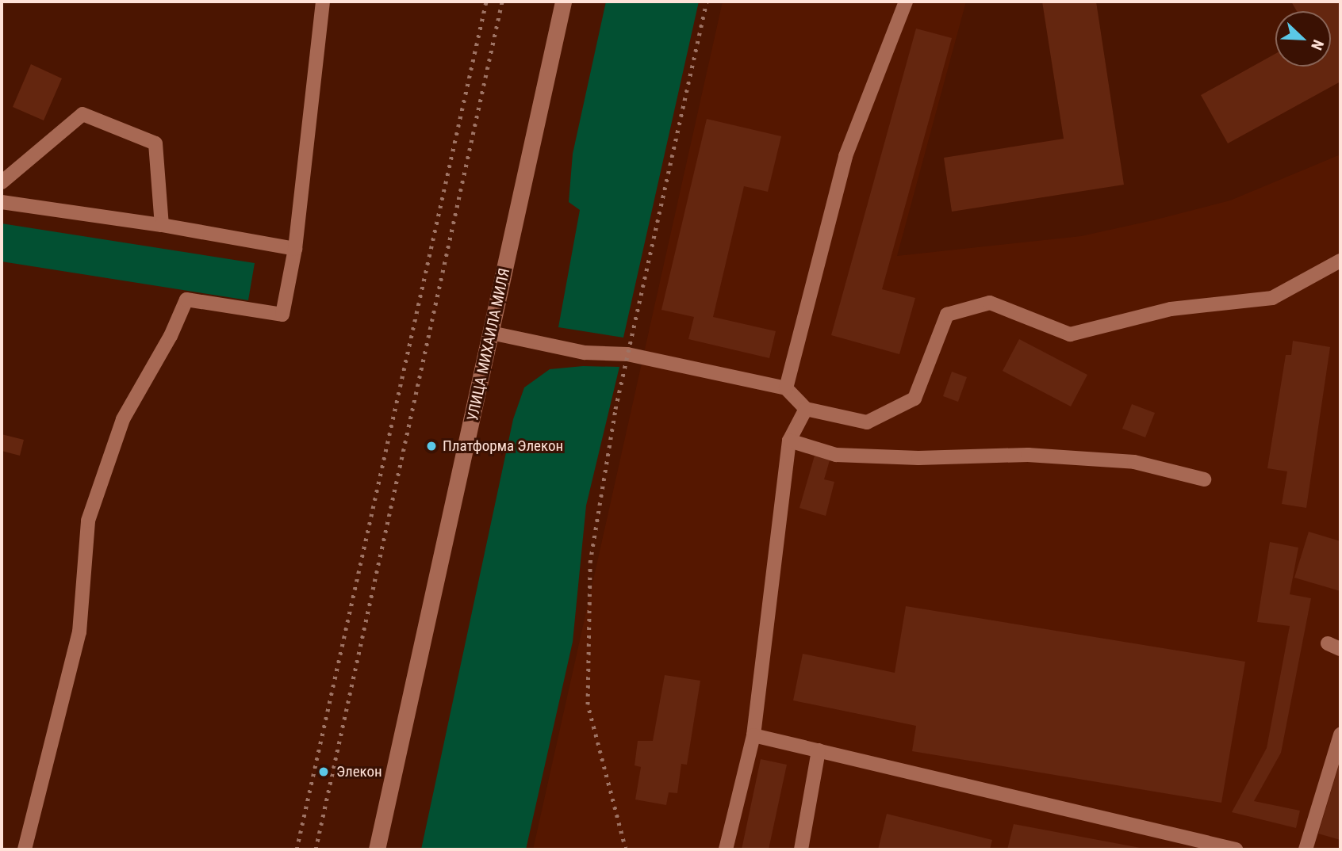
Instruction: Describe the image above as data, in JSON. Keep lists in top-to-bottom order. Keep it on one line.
{"streets":{"main road":["УЛИЦА МИХАИЛА МИЛЯ"]},"places":["Платформа Элекон","Элекон"],"north":"bottom right"}
